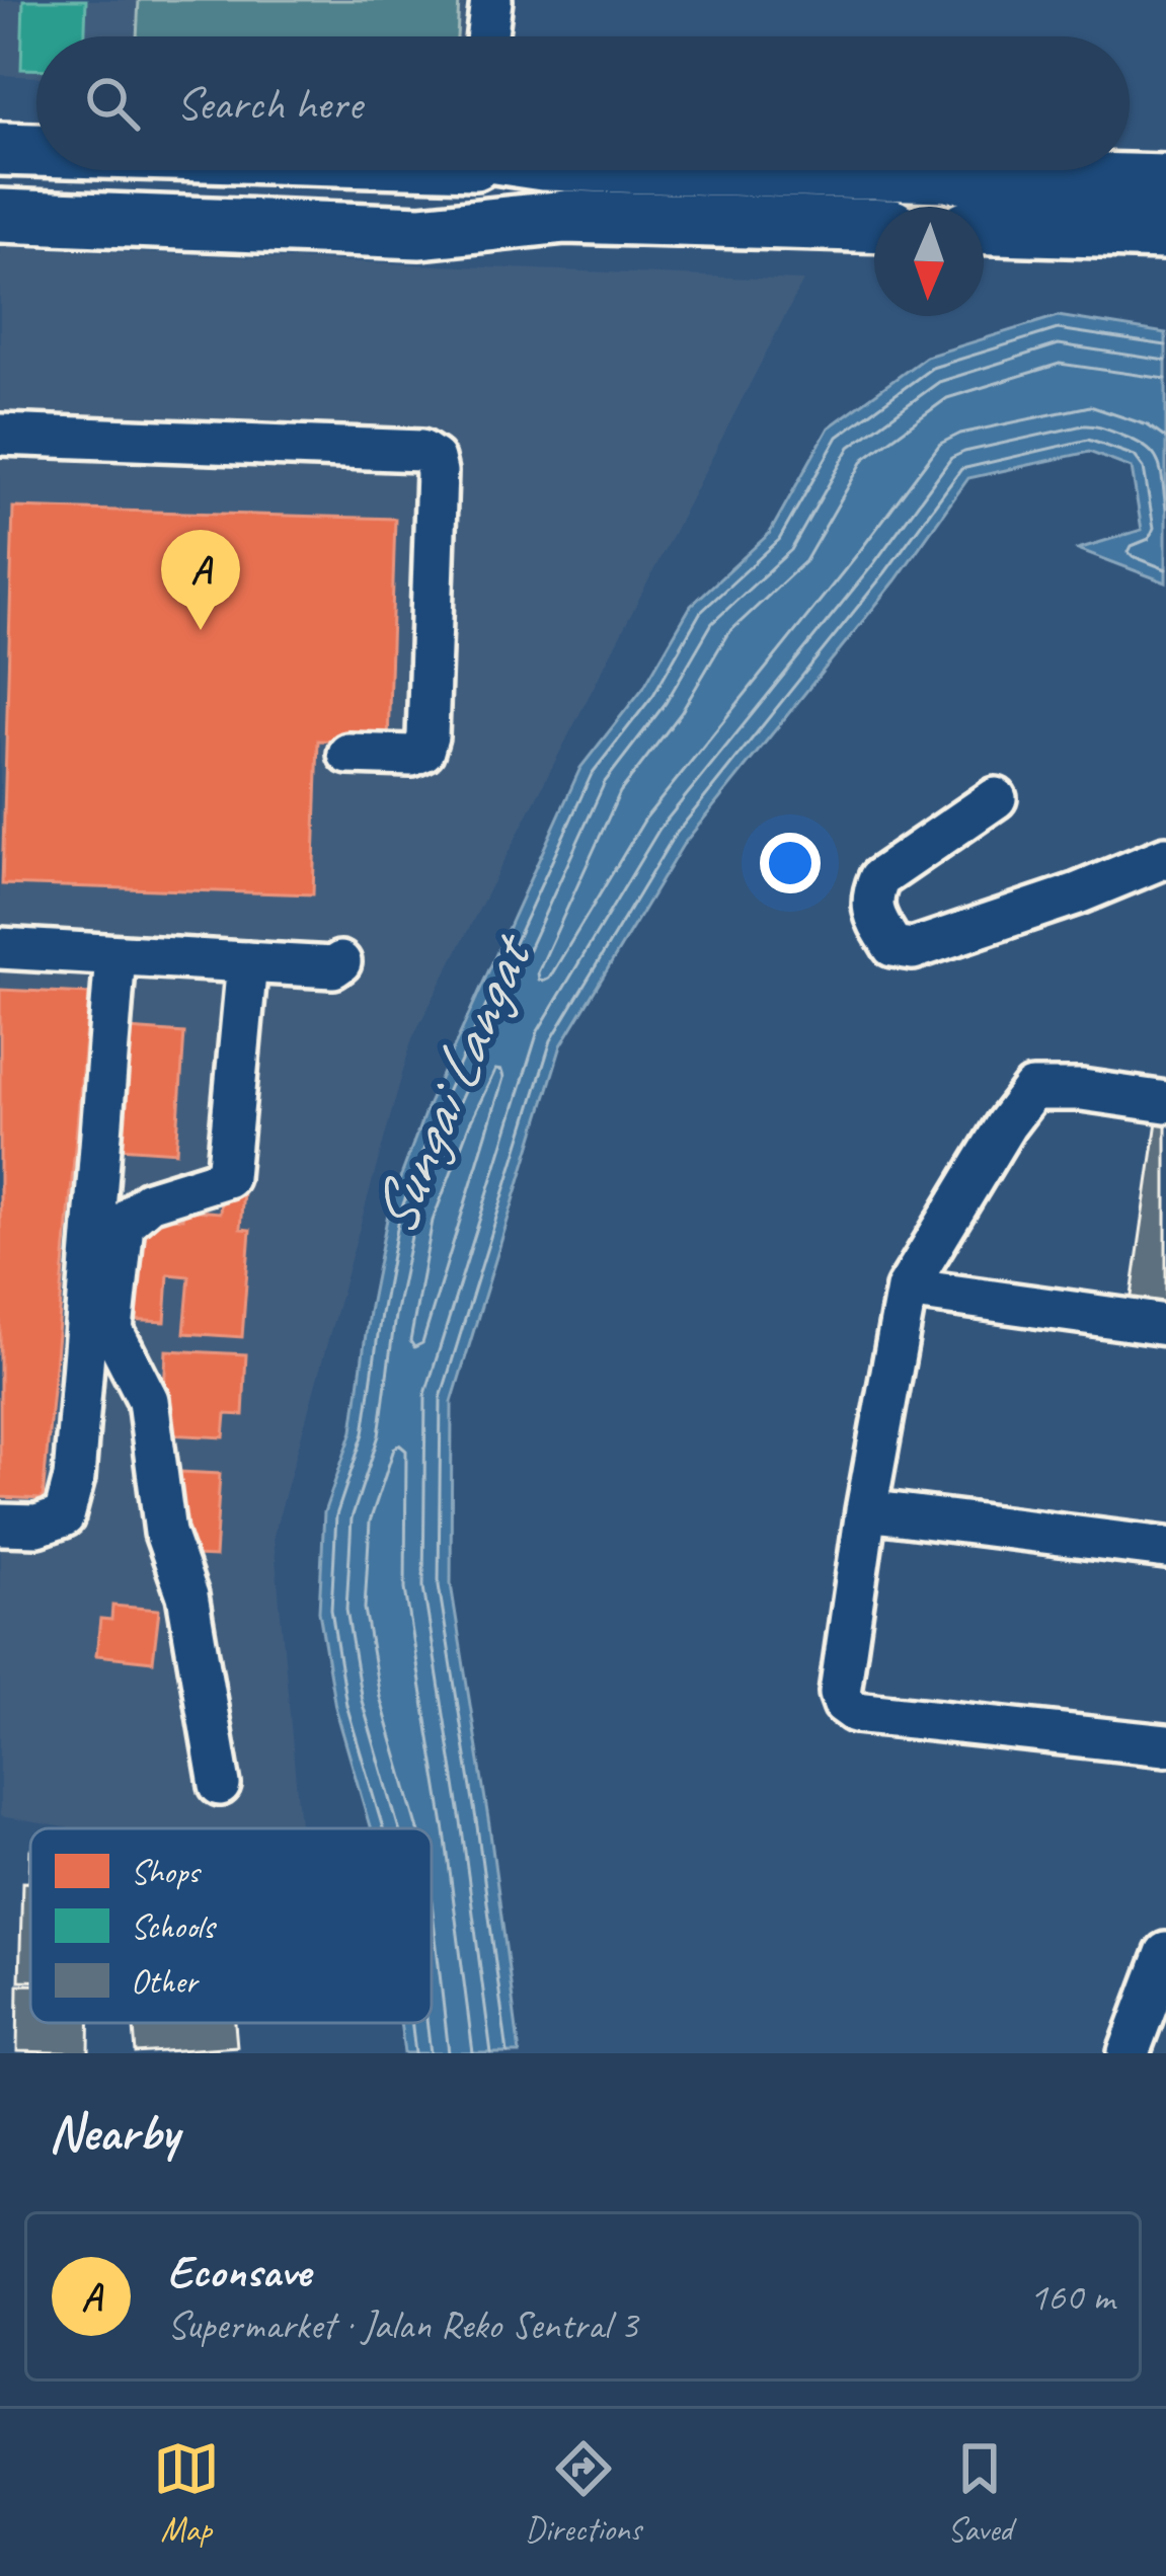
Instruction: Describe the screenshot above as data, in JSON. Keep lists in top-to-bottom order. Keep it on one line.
{"water":["Sungai Langat"],"legend":["Shops","Schools","Other"],"north":"bottom","page":{"search":"Search here","pins":"A","heading":"Nearby","list":[{"mark":"A","name":"Econsave","note":"Supermarket · Jalan Reko Sentral 3","value":"160 m"}],"nav":["Map","Directions","Saved"]}}
